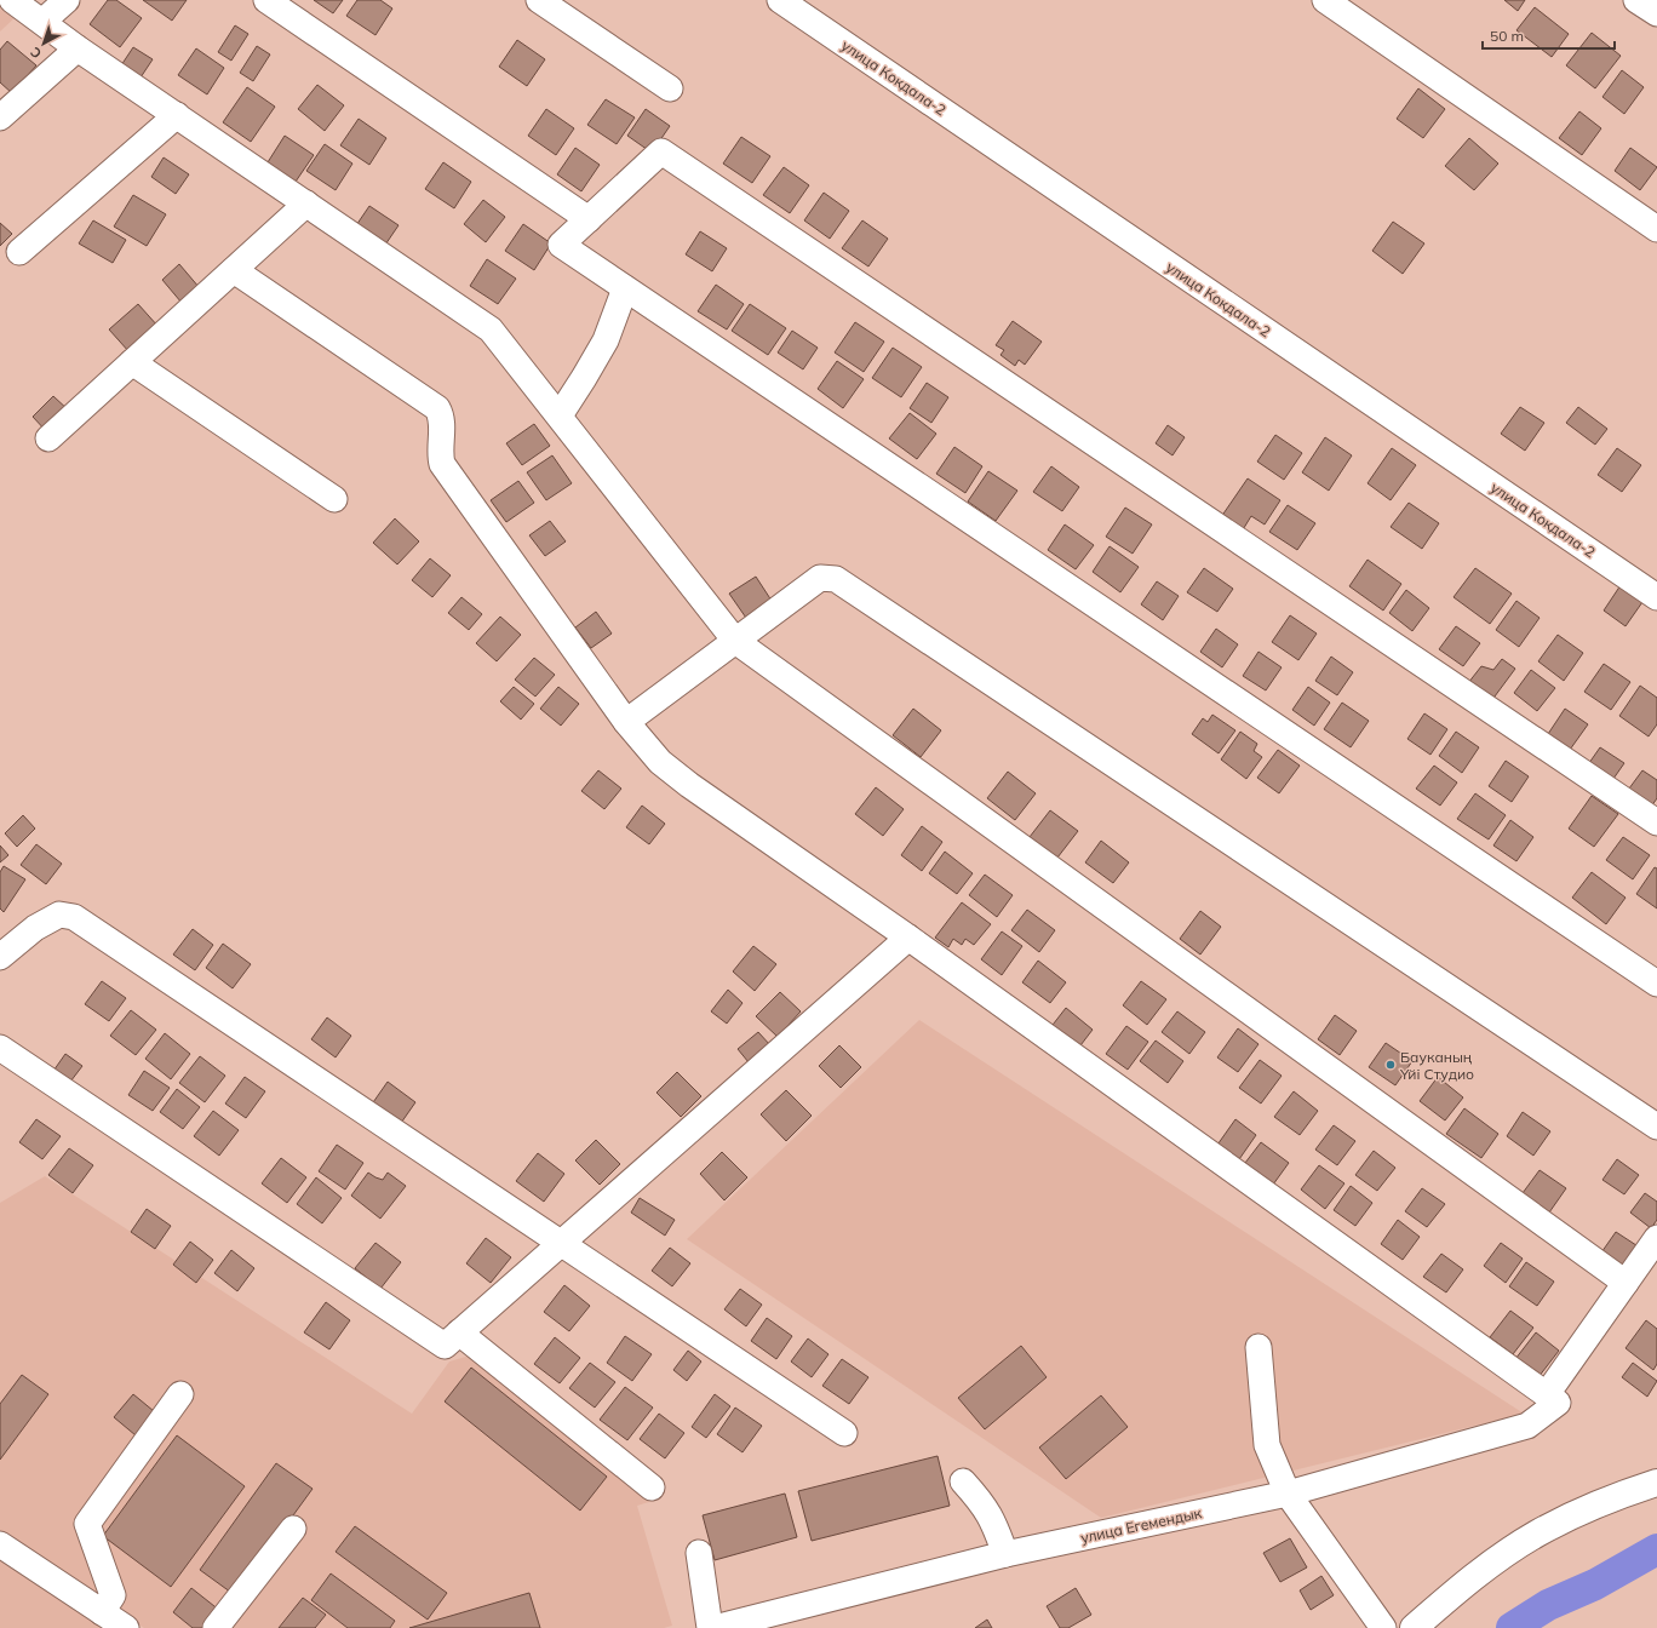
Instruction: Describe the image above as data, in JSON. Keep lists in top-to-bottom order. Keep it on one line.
{"streets":{"street":["улица Кокдала-2","улица Егемендык"]},"places":["Бауканың Үйі Студио"],"scale_bar":"50 m","north":"bottom left"}
